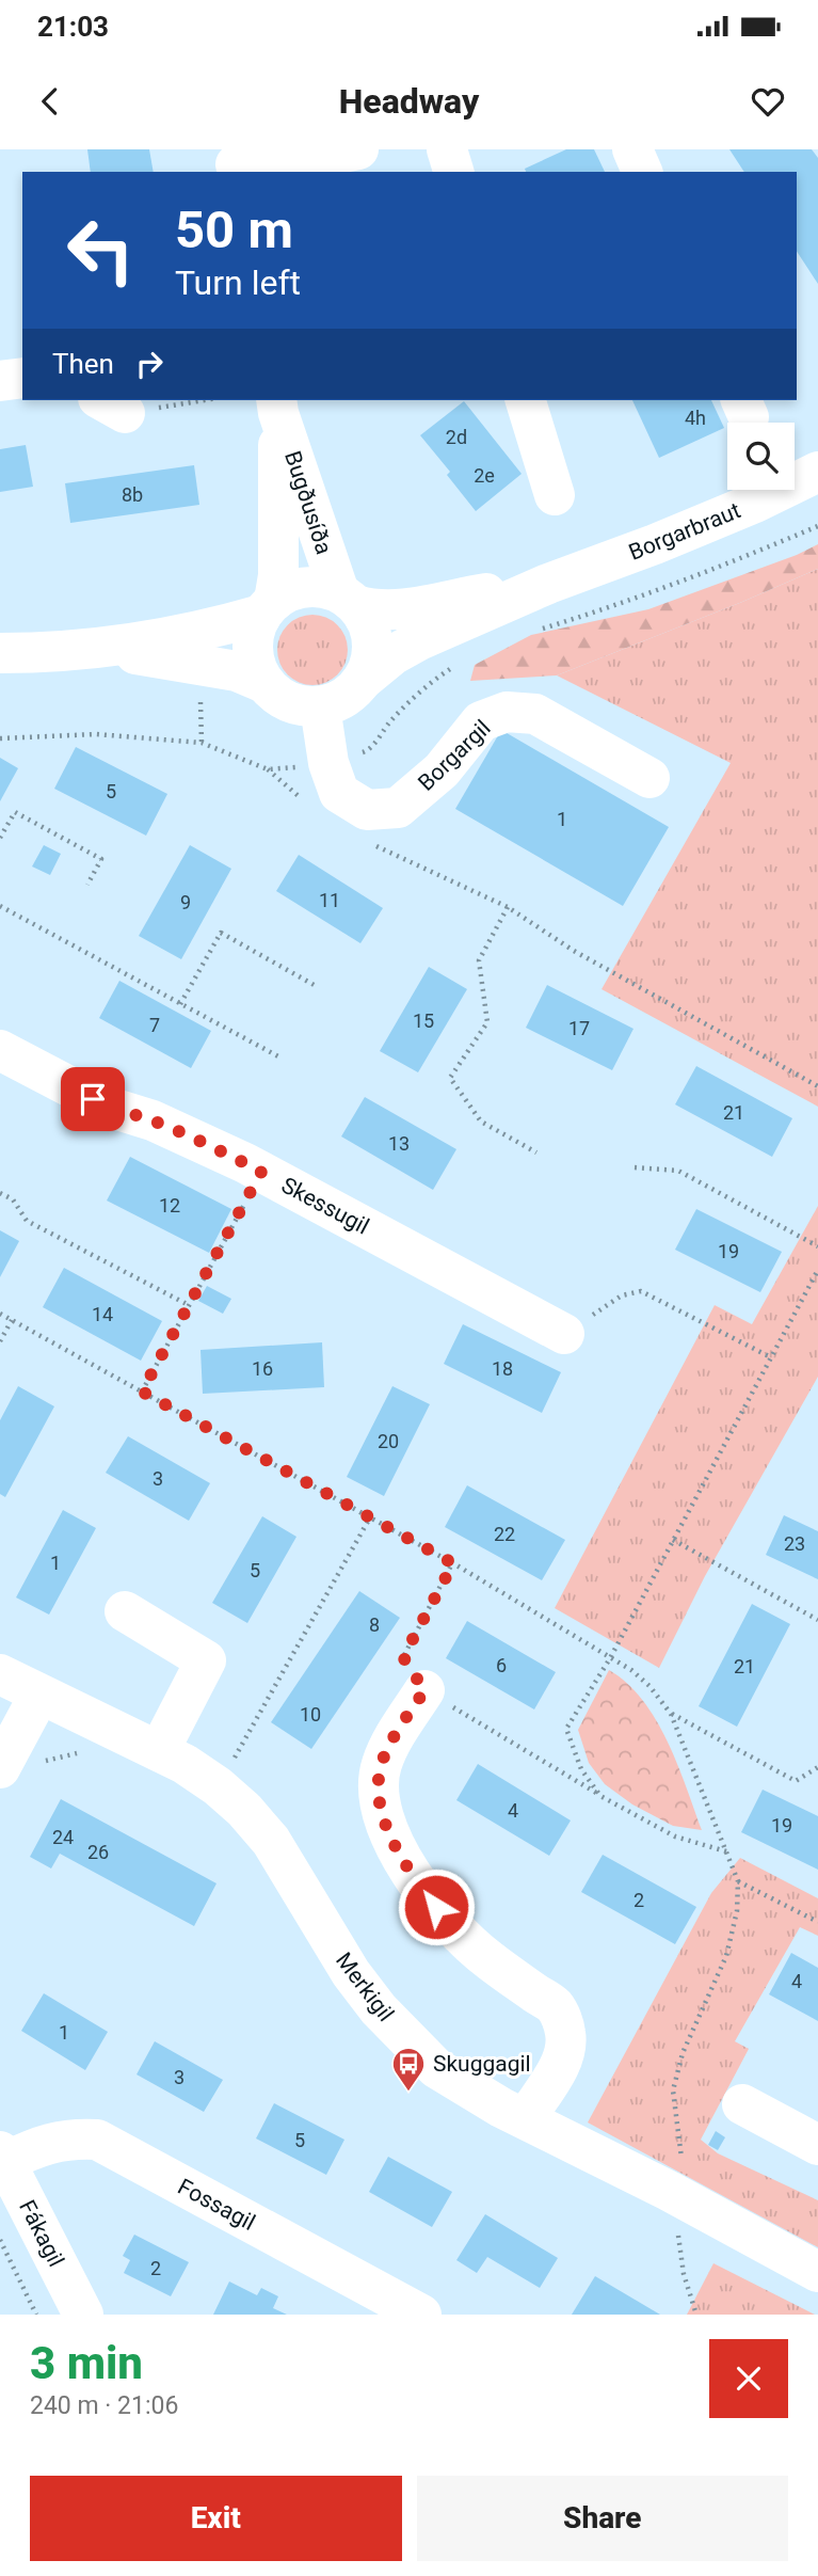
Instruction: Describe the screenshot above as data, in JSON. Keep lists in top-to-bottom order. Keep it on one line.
{"streets":{"street":["Bugðusíða","Borgarbraut","Borgargil","Skessugil","Merkigil","Fossagil","Fákagil"]},"crossings":[["Bugðusíða","Borgarbraut"],["Bugðusíða","Borgargil"],["Borgarbraut","Borgargil"],["Fossagil","Fákagil"]],"places":{"bus stop":["Skuggagil"]},"house_numbers":["4h","2d","2e","8b","5","1","11","9","15","7","17","21","13","12","19","14","16","18","20","3","22","23","1","5","8","6","21","10","4","19","24","26","2","4","1","3","5","2"],"page":{"status":"21:03","header":"Headway","turn":["50 m","Turn left"],"then":"Then","heading":["3 min","240 m · 21:06"],"buttons":["Exit","Share"]}}
